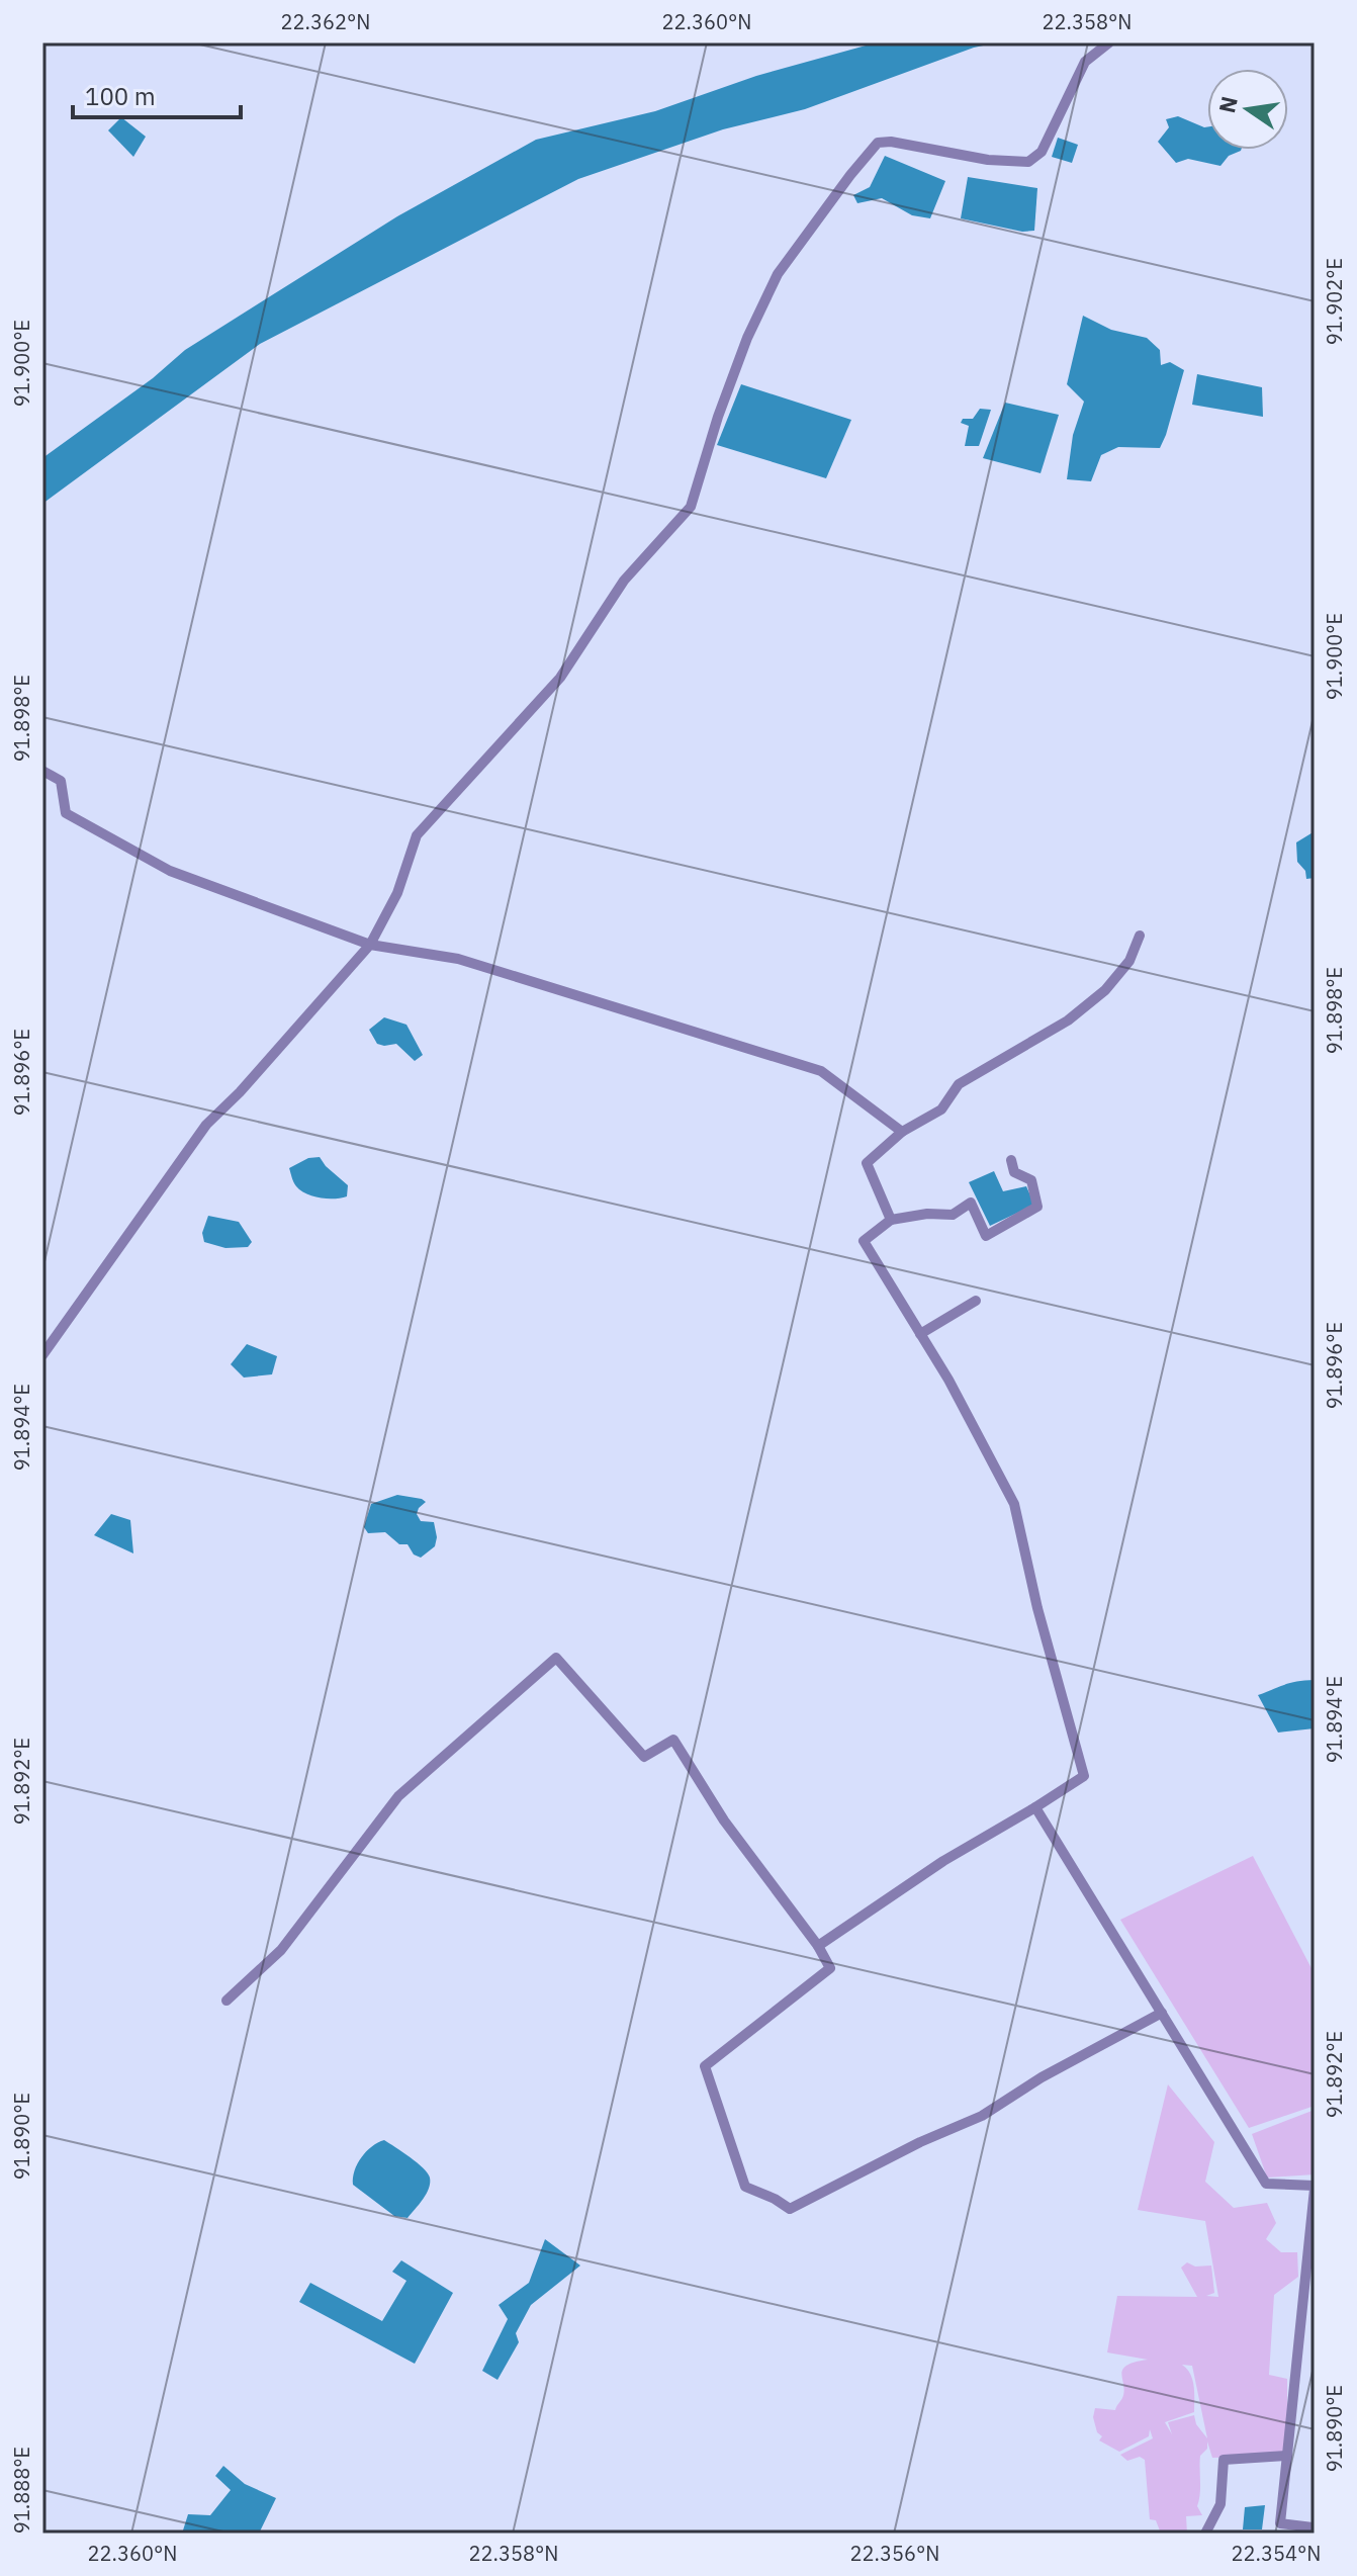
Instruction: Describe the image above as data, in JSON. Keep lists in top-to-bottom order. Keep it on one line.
{"scale_bar":"100 m","north":"left","coordinates":["22.362°N","22.360°N","22.358°N","91.902°E","91.900°E","91.898°E","91.896°E","91.894°E","91.892°E","91.890°E","91.888°E","22.356°N","22.354°N"]}
